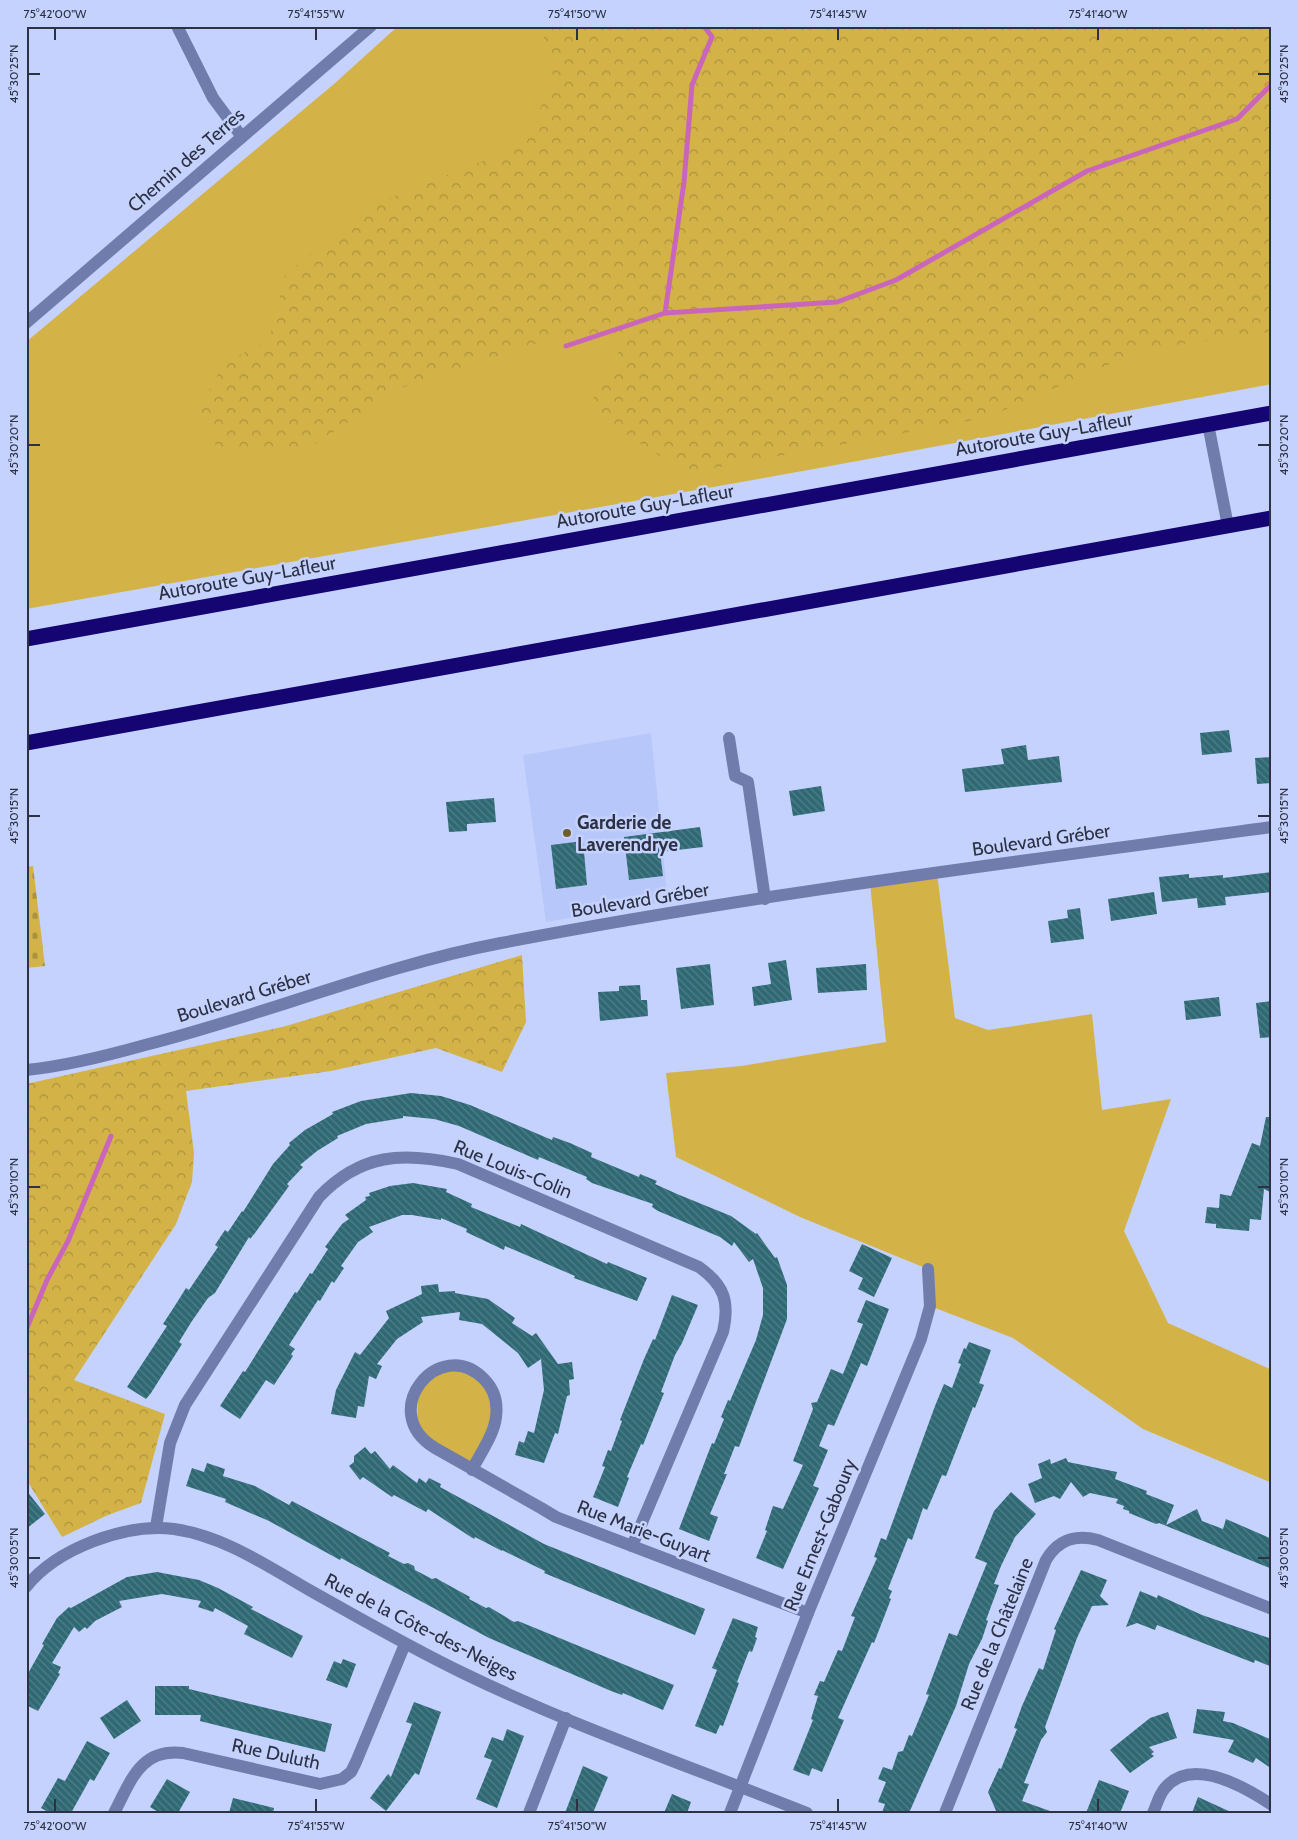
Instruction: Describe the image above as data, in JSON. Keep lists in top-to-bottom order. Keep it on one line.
{"streets":{"highway":["Autoroute Guy-Lafleur"],"street":["Chemin des Terres","Boulevard Gréber","Rue Louis-Colin","Rue Marie-Guyart","Rue Ernest-Gaboury","Rue de la Côte-des-Neiges","Rue de la Châtelaine","Rue Duluth"]},"crossings":[["Rue Louis-Colin","Rue Marie-Guyart"],["Rue Louis-Colin","Rue de la Côte-des-Neiges"],["Rue Marie-Guyart","Rue Ernest-Gaboury"],["Rue Ernest-Gaboury","Rue de la Côte-des-Neiges"],["Rue de la Côte-des-Neiges","Rue Duluth"]],"places":["Garderie de Laverendrye"],"coordinates":["75°42'00\"W","75°41'55\"W","75°41'50\"W","75°41'45\"W","75°41'40\"W","45°30'25\"N","45°30'20\"N","45°30'15\"N","45°30'10\"N","45°30'05\"N"]}
